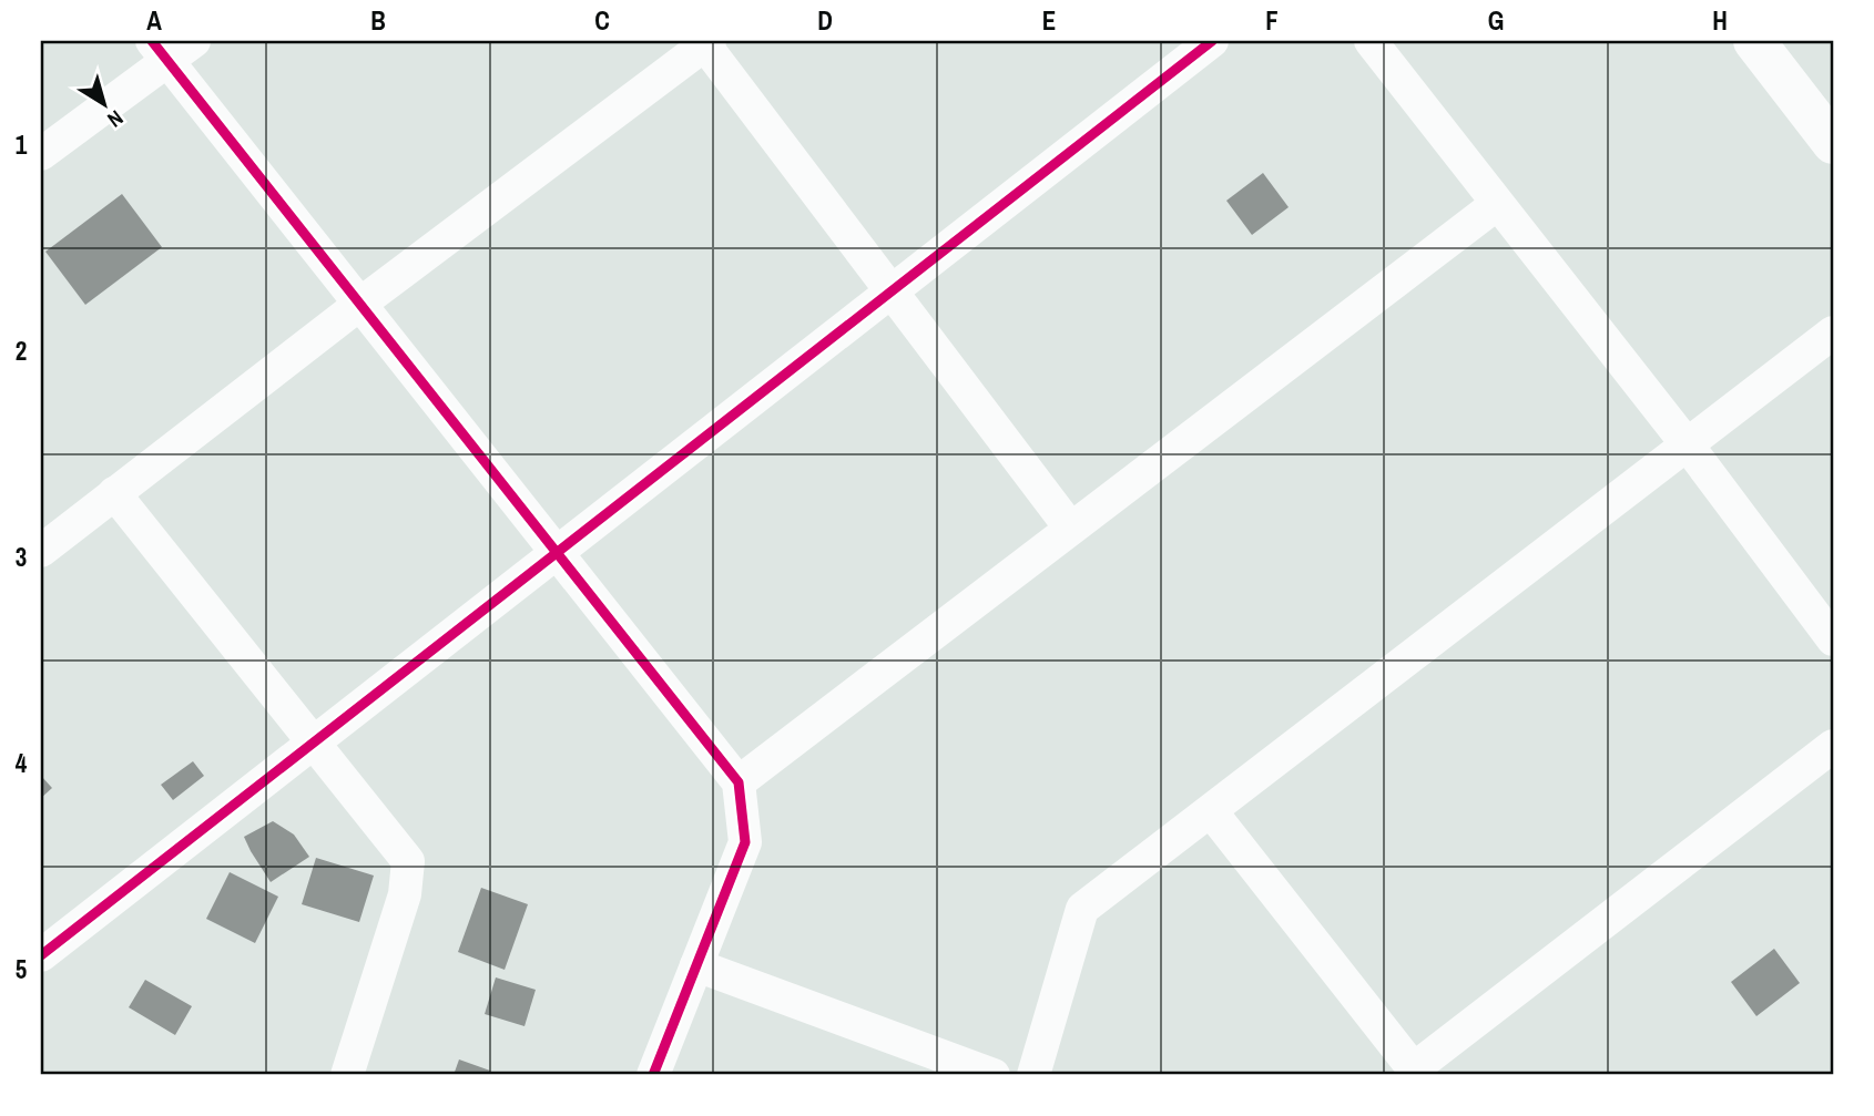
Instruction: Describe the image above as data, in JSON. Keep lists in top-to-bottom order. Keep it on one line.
{"north":"bottom right","grid":{"columns":["A","B","C","D","E","F","G","H"],"rows":["1","2","3","4","5"]}}
